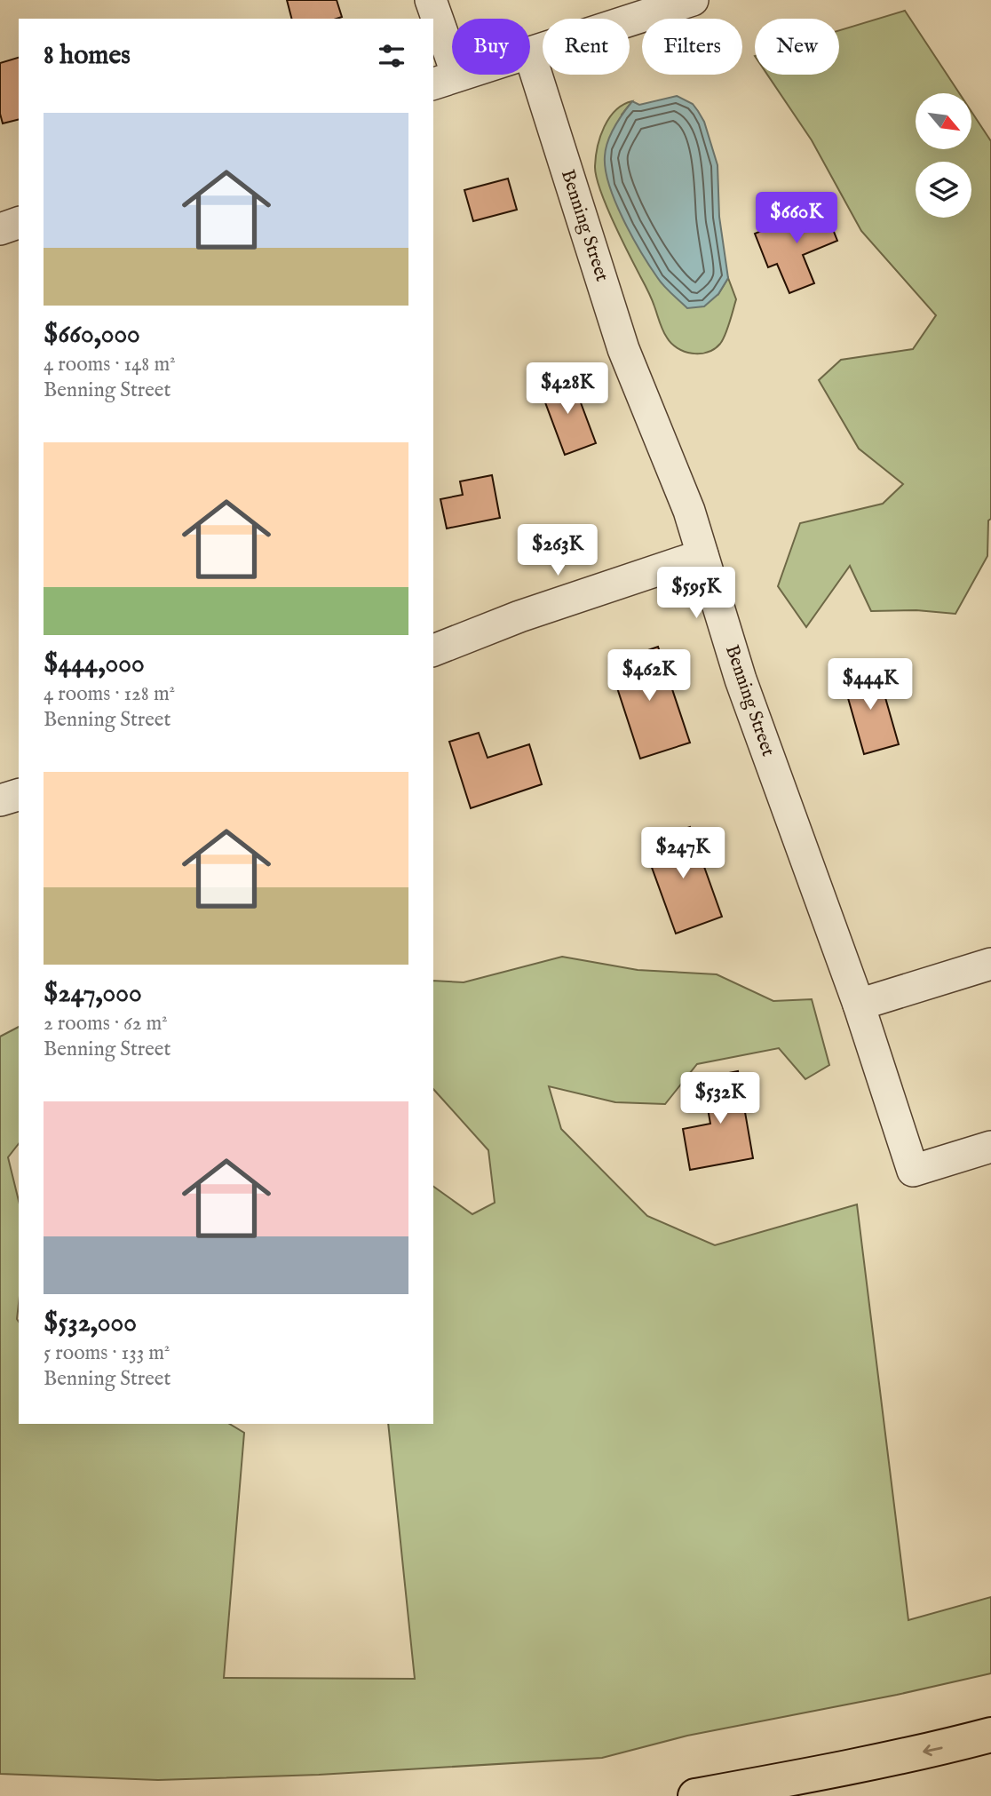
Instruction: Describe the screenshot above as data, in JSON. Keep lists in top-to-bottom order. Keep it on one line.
{"streets":{"street":["Benning Street"]},"north":"bottom right","page":{"chip":["Buy","Rent","Filters","New"],"heading":"8 homes","list":[{"name":"$660,000","note":"4 rooms · 148 m² · Benning Street"},{"name":"$444,000","note":"4 rooms · 128 m² · Benning Street"},{"name":"$247,000","note":"2 rooms · 62 m² · Benning Street"},{"name":"$532,000","note":"5 rooms · 133 m² · Benning Street"}],"price":["$660K","$428K","$263K","$595K","$462K","$444K","$247K","$532K"]}}
